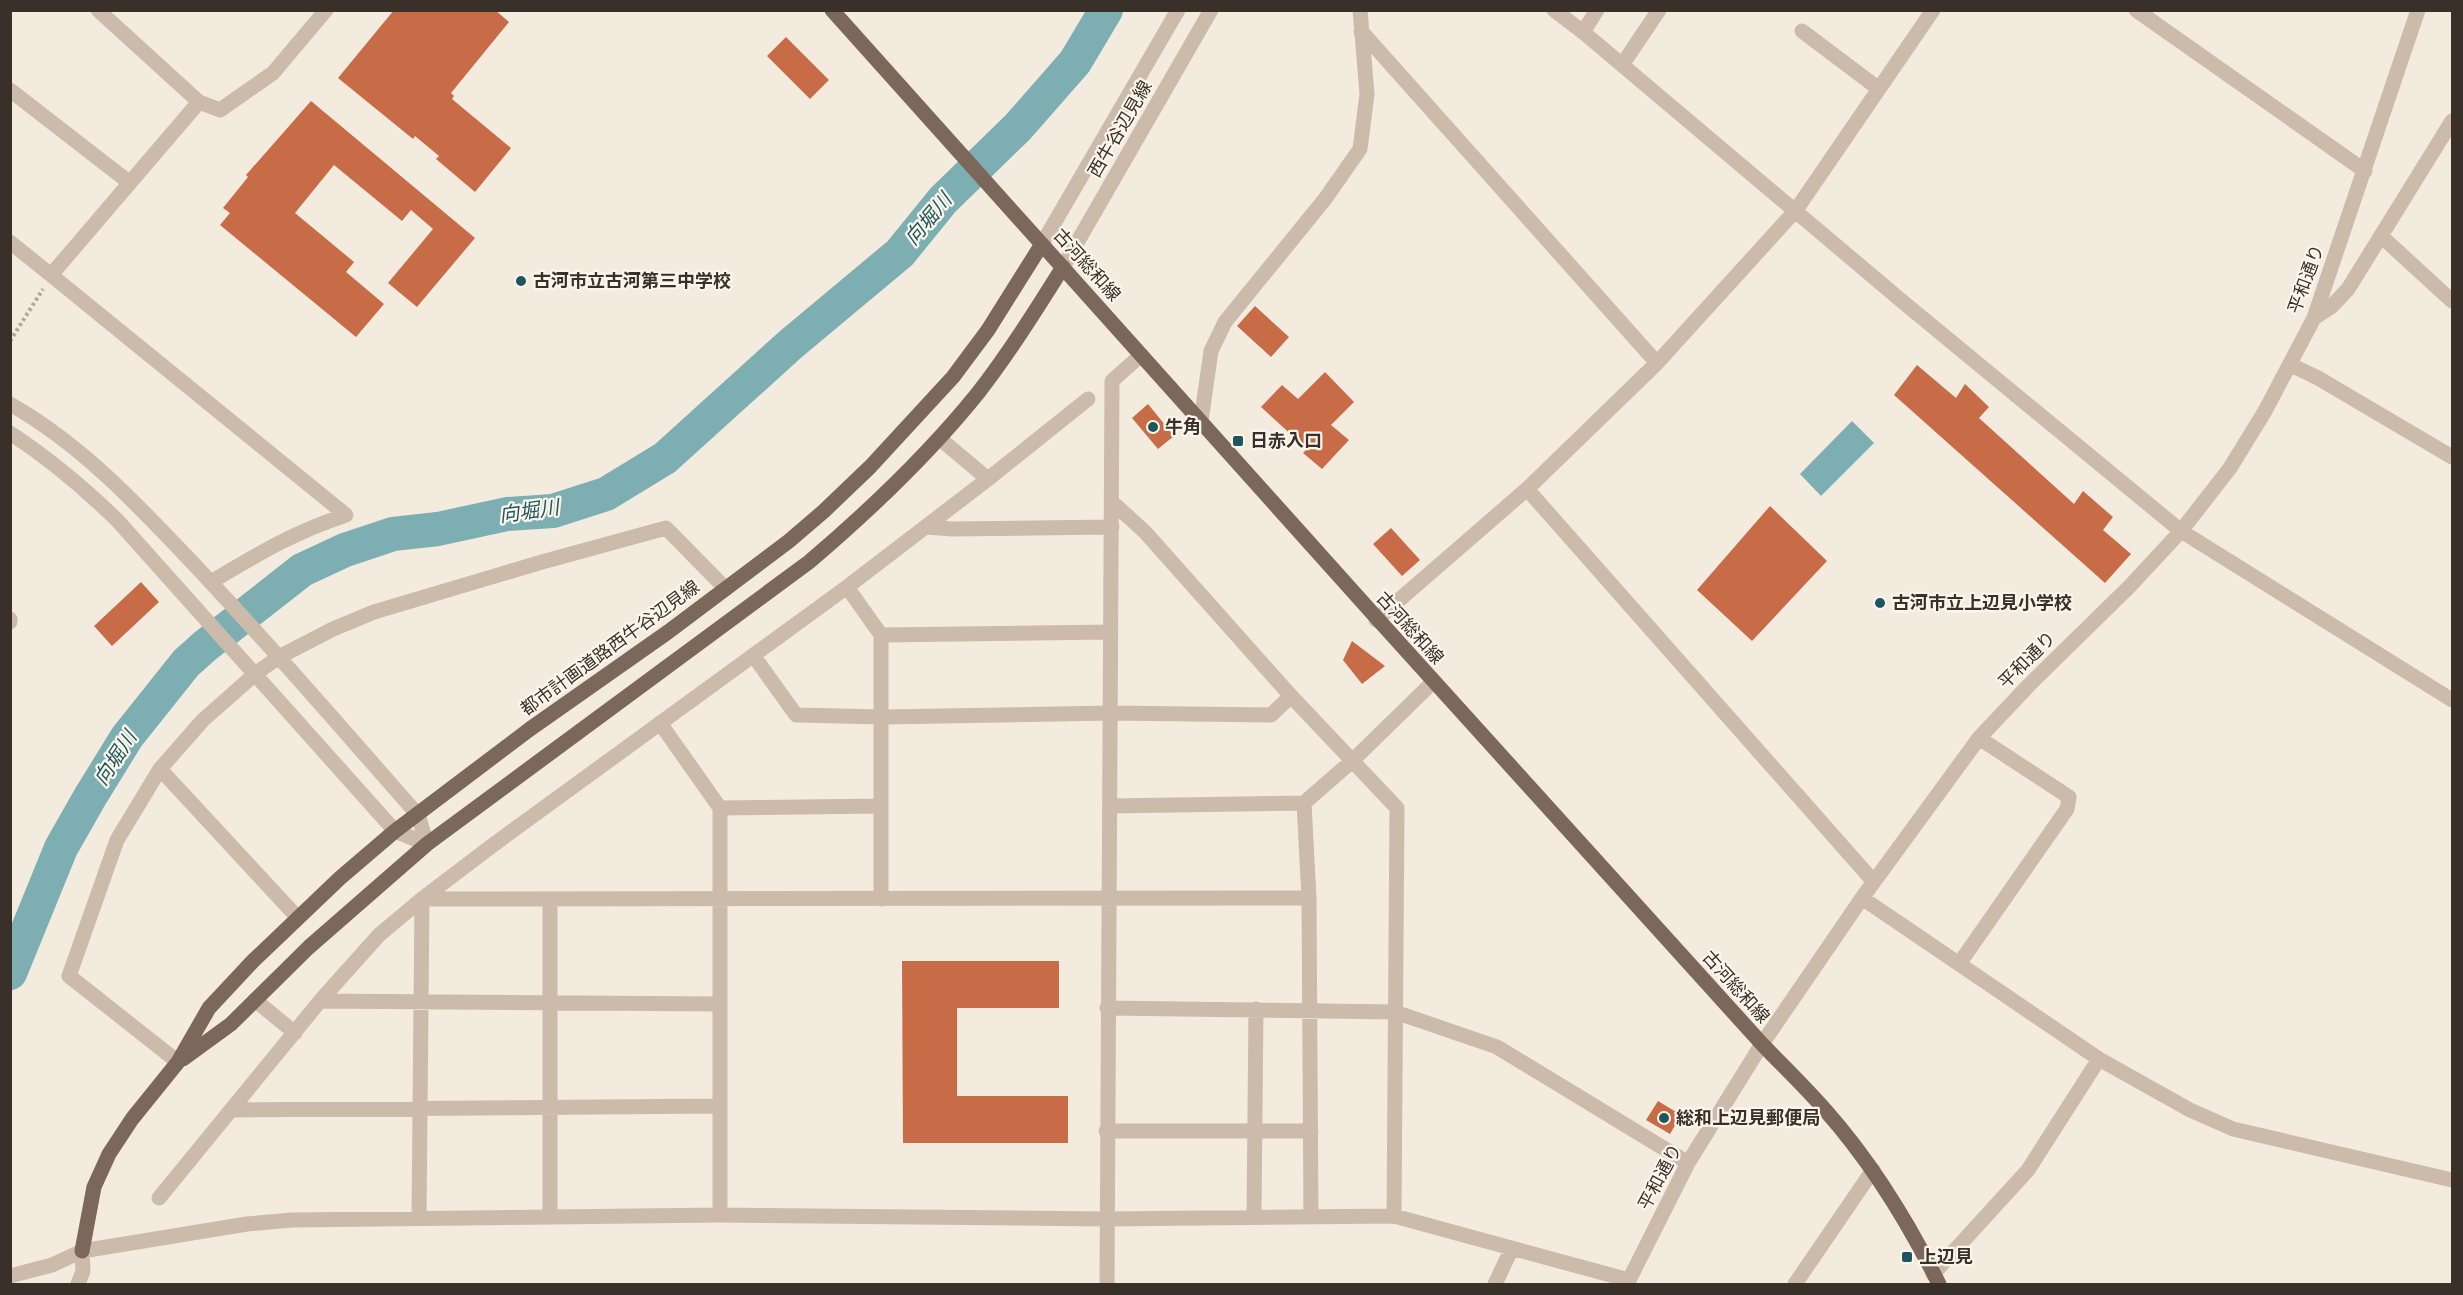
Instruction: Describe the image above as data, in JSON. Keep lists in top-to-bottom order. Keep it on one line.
{"streets":{"main road":["古河総和線","都市計画道路西牛谷辺見線"],"street":["西牛谷辺見線","平和通り"]},"crossings":[["西牛谷辺見線","古河総和線"],["西牛谷辺見線","都市計画道路西牛谷辺見線"],["古河総和線","平和通り"],["古河総和線","都市計画道路西牛谷辺見線"]],"water":["向堀川"],"places":{"other":["古河市立古河第三中学校","牛角","古河市立上辺見小学校","総和上辺見郵便局"],"transit":["日赤入口","上辺見"]}}
